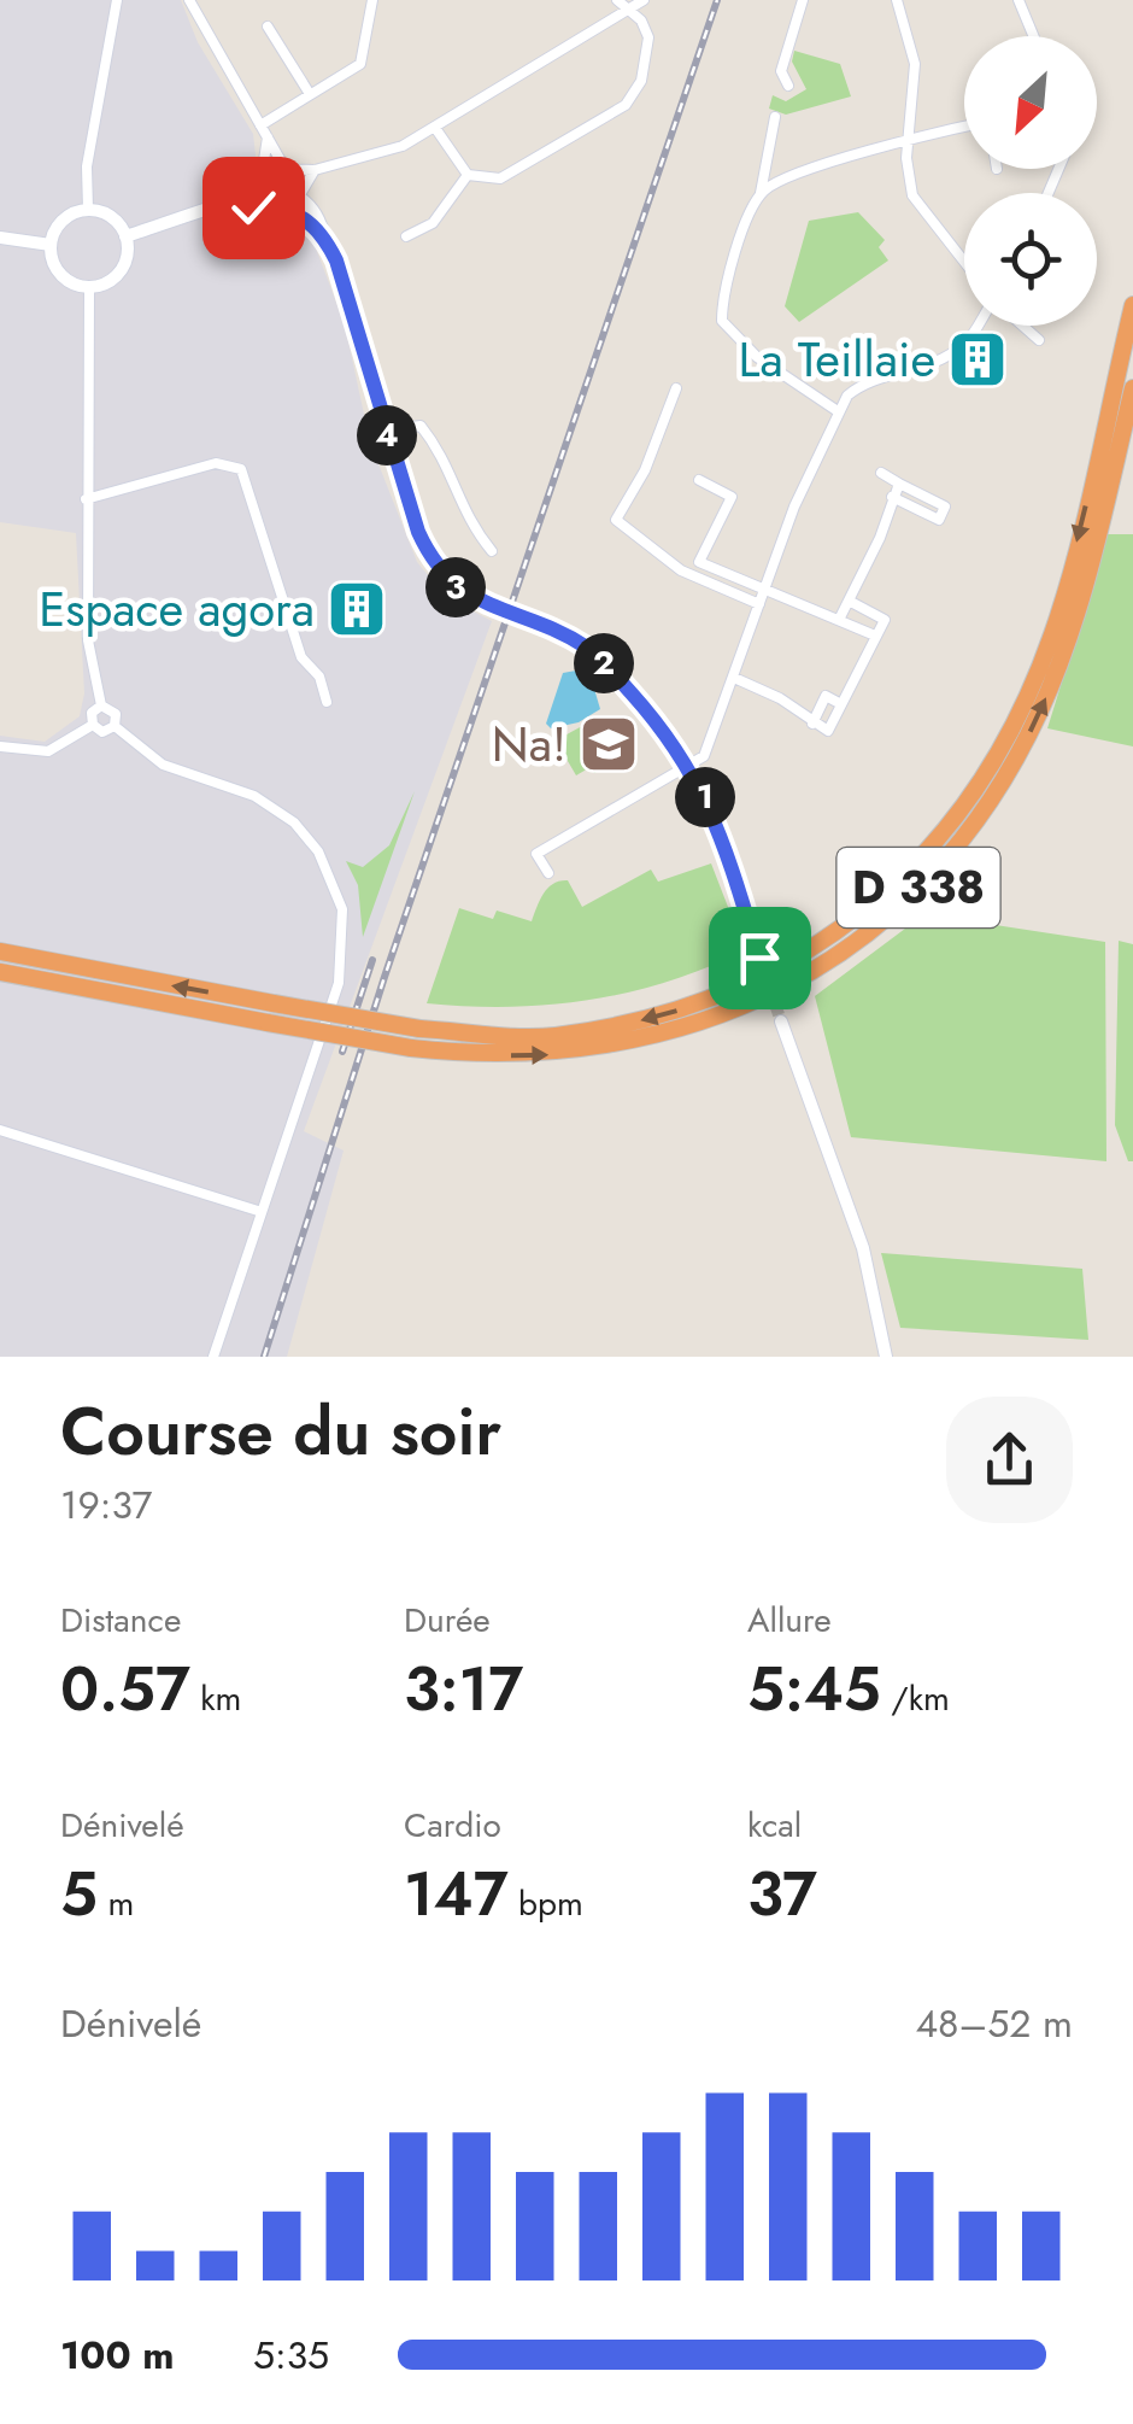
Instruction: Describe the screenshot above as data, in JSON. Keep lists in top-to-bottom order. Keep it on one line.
{"streets":{"highway":["D 338"]},"places":{"building":["La Teillaie","Espace agora"],"school or university":["Na!"]},"north":"bottom left","page":{"pins":["4","3","2","1"],"heading":["Course du soir","19:37"],"stats":[["Distance","0.57 km"],["Durée","3:17"],["Allure","5:45 /km"],["Dénivelé","5 m"],["Cardio","147 bpm"],["kcal","37"]],"chart":["Dénivelé","48–52 m"],"list":[{"name":"100 m","note":"5:35"}]}}
